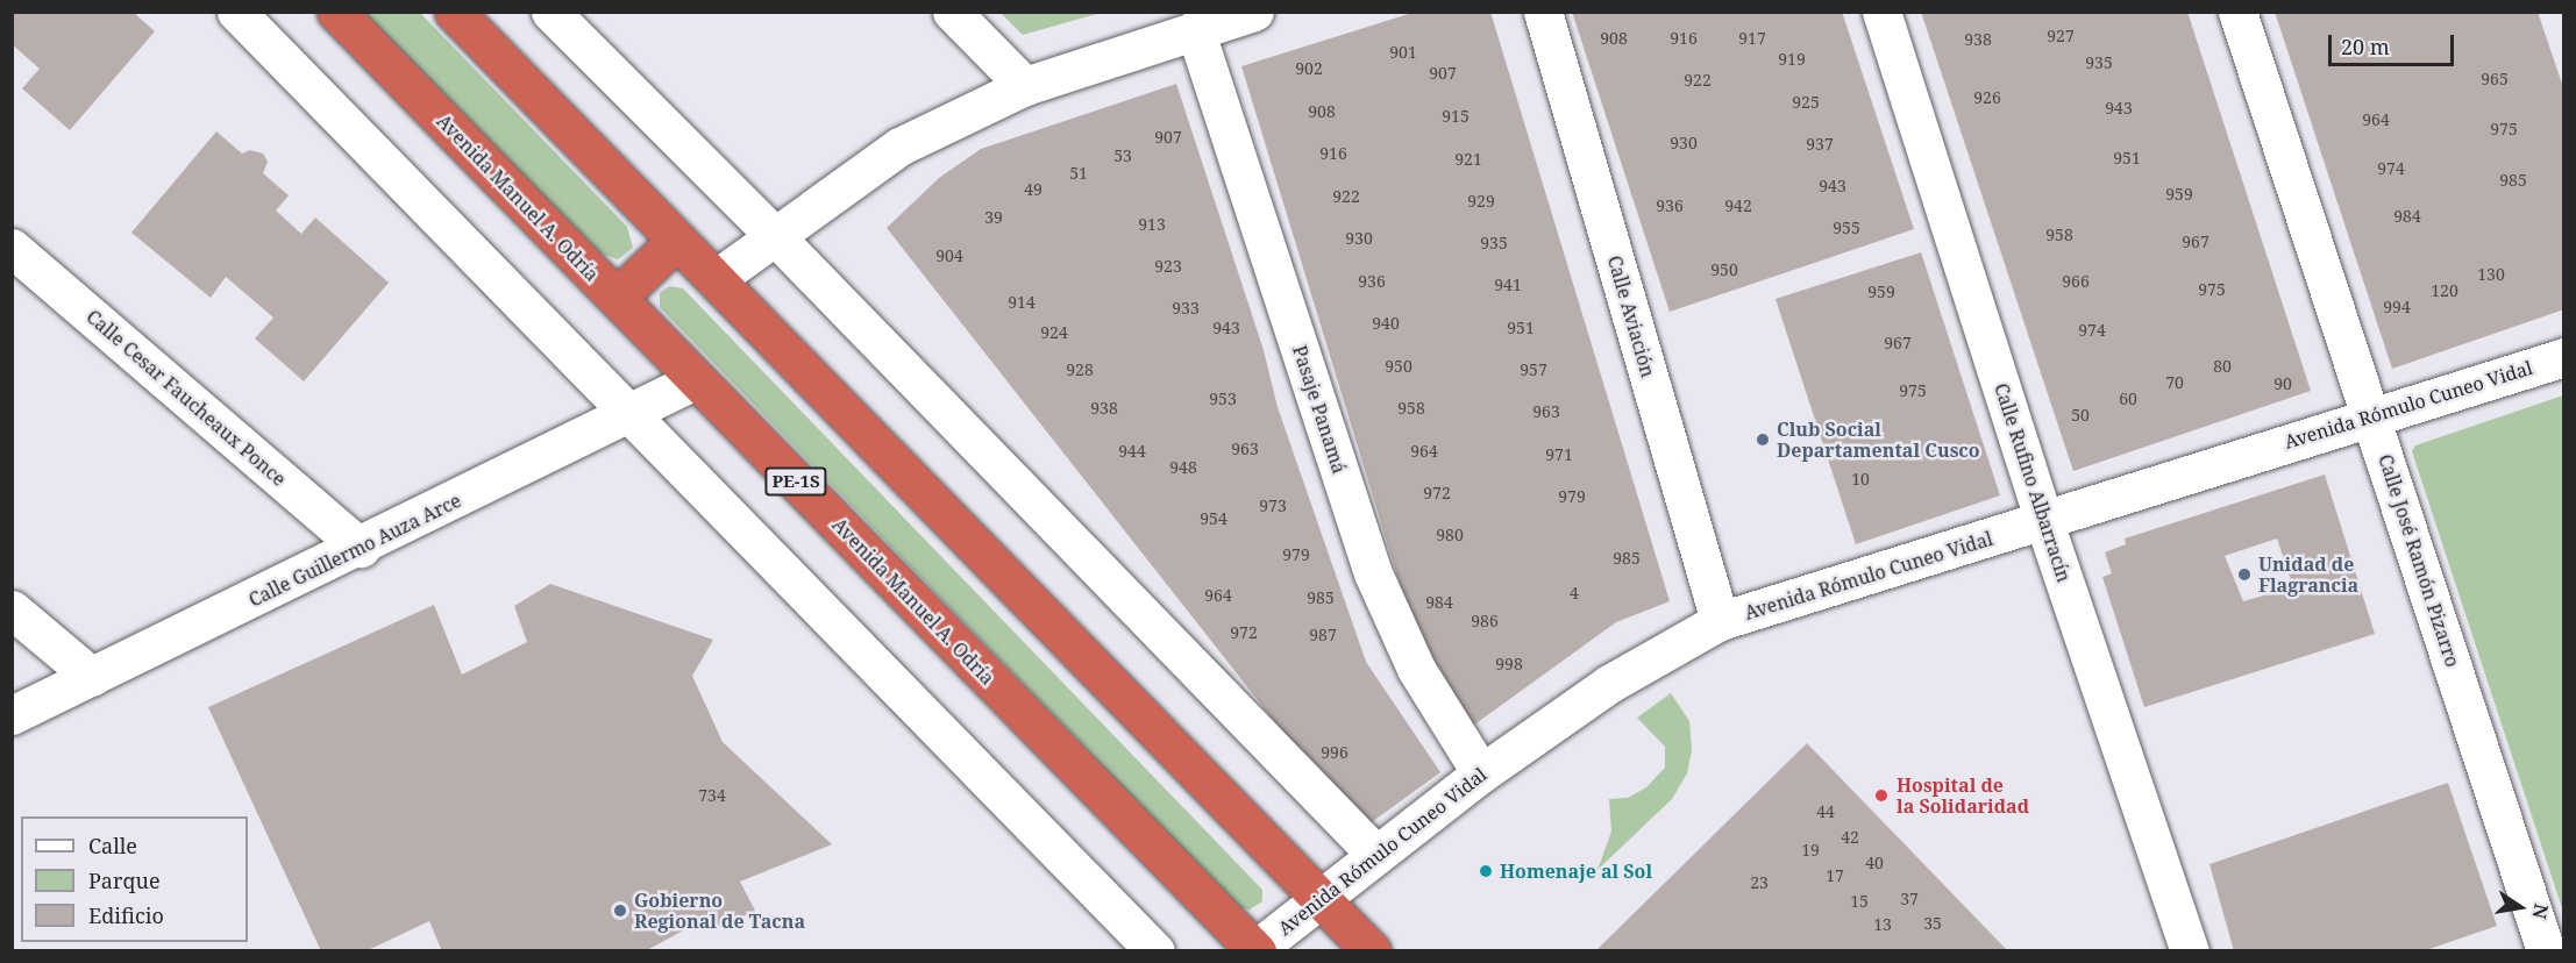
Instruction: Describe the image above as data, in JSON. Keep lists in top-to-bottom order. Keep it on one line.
{"streets":{"highway":["Avenida Manuel A. Odría","PE-1S"],"street":["Calle Aviación","Calle Cesar Faucheaux Ponce","Avenida Rómulo Cuneo Vidal","Pasaje Panamá","Calle Rufino Albarracín","Calle Guillermo Auza Arce","Calle José Ramón Pizarro"]},"crossings":[["Avenida Manuel A. Odría","Avenida Rómulo Cuneo Vidal"],["Avenida Manuel A. Odría","Calle Guillermo Auza Arce"],["Calle Aviación","Avenida Rómulo Cuneo Vidal"],["Calle Cesar Faucheaux Ponce","Calle Guillermo Auza Arce"],["Avenida Rómulo Cuneo Vidal","Pasaje Panamá"],["Avenida Rómulo Cuneo Vidal","Calle Rufino Albarracín"],["Avenida Rómulo Cuneo Vidal","Calle José Ramón Pizarro"]],"places":["Club Social Departamental Cusco","Unidad de Flagrancia","Hospital de la Solidaridad","Homenaje al Sol","Gobierno Regional de Tacna"],"house_numbers":["927","908","916","917","938","901","919","935","902","907","965","922","926","925","943","908","915","964","975","907","930","937","916","53","951","921","974","51","985","943","49","959","922","929","936","942","984","39","913","955","958","930","967","935","904","923","950","130","936","966","941","975","120","959","914","994","933","940","943","951","974","924","967","950","80","928","957","70","90","975","953","60","938","958","963","50","963","944","964","971","948","10","972","979","973","954","980","979","985","4","964","985","984","986","972","987","998","996","734","44","42","19","40","17","23","37","15","35","13"],"legend":["Calle","Parque","Edificio"],"scale_bar":"20 m","north":"right"}
